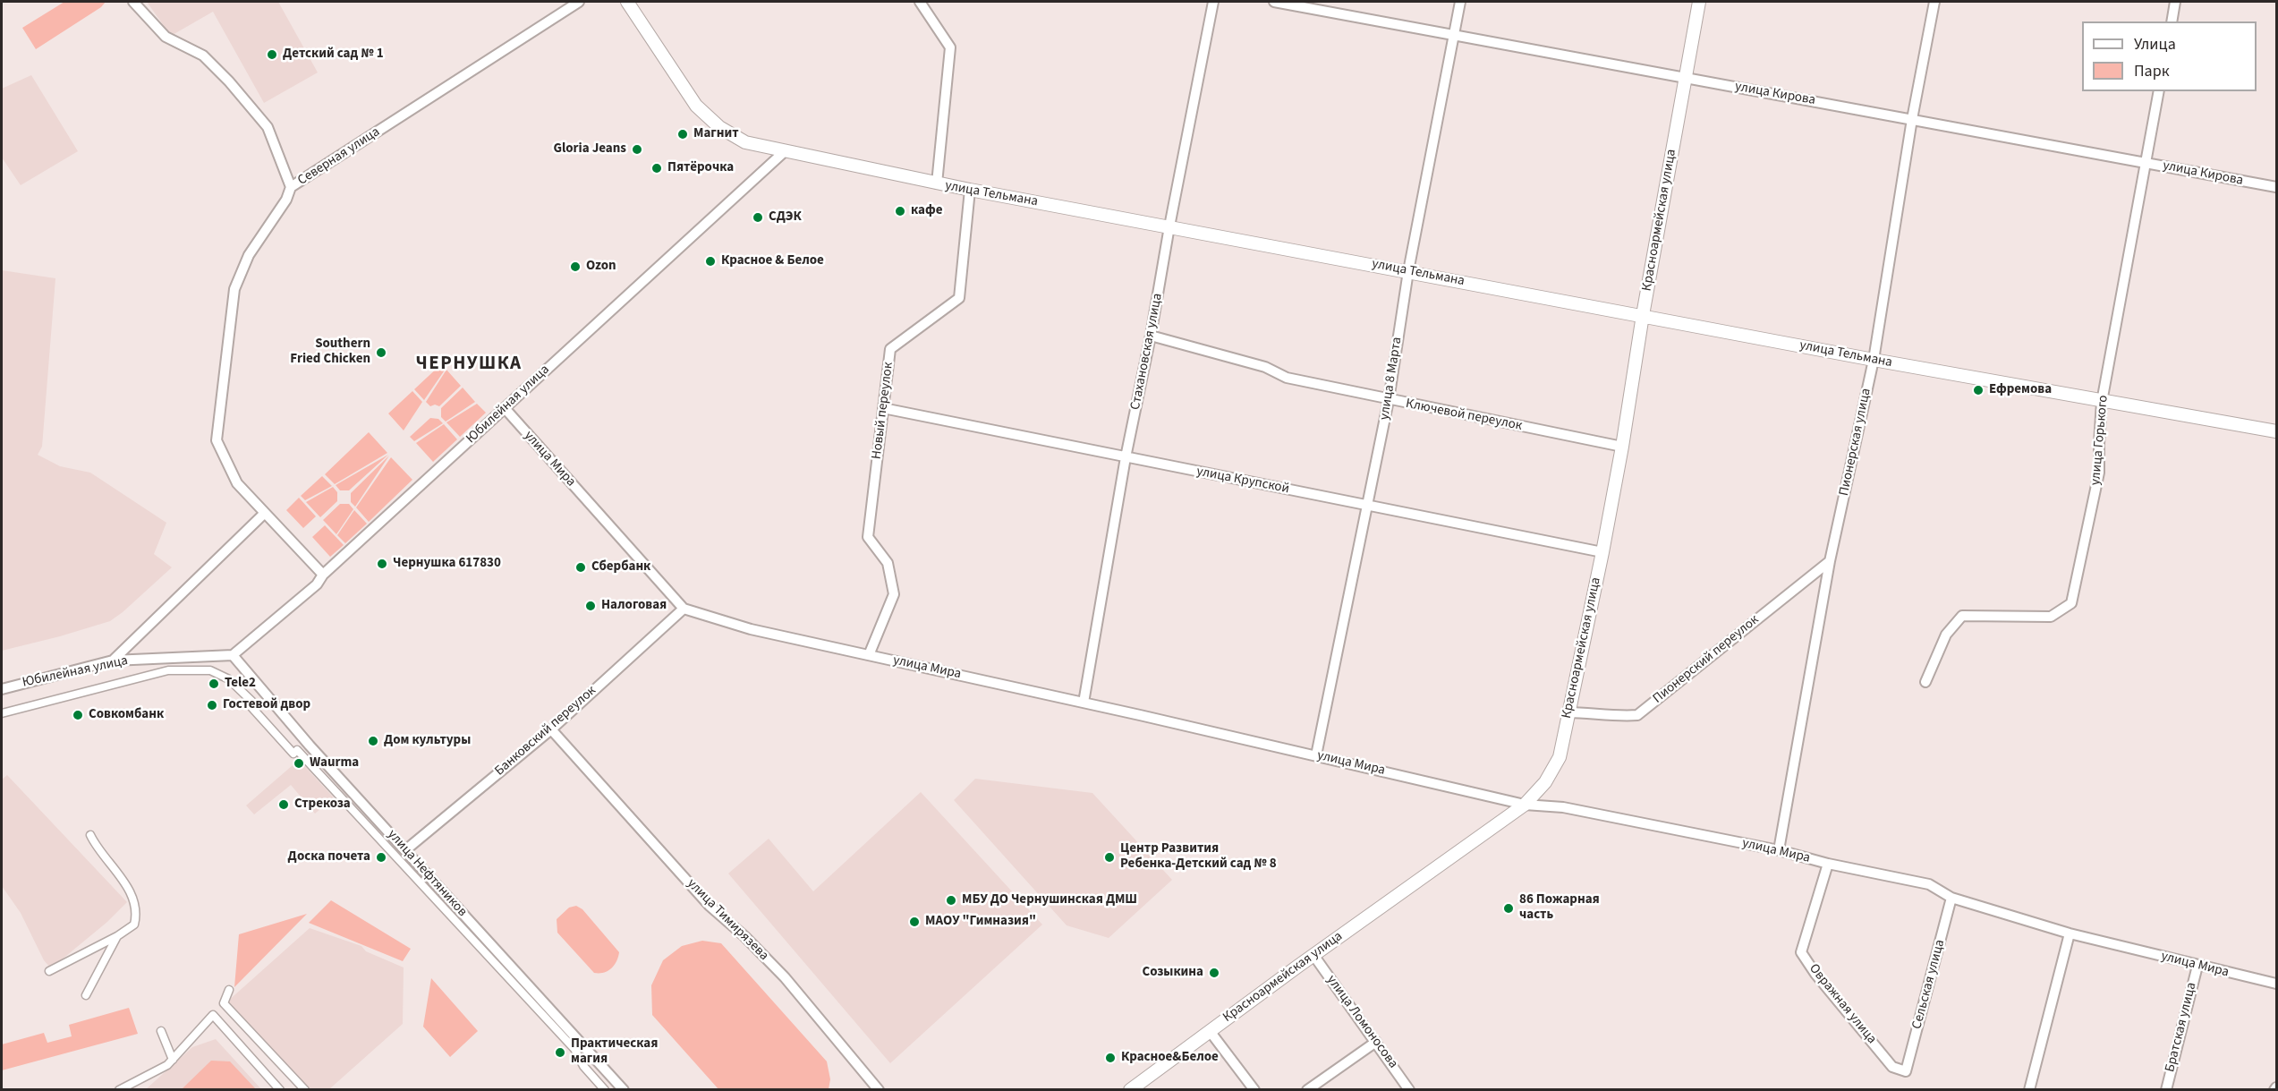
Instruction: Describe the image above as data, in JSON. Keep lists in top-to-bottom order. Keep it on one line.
{"streets":{"street":["улица Кирова","Северная улица","улица Тельмана","Красноармейская улица","Стахановская улица","улица 8 Марта","Юбилейная улица","Новый переулок","Ключевой переулок","улица Горького","Пионерская улица","улица Мира","улица Крупской","Пионерский переулок","Банковский переулок","улица Нефтяников","улица Тимирязева","Сельская улица","Овражная улица","улица Ломоносова","Братская улица"]},"crossings":[["улица Кирова","Красноармейская улица"],["улица Кирова","улица 8 Марта"],["улица Кирова","улица Горького"],["улица Кирова","Пионерская улица"],["Северная улица","Юбилейная улица"],["улица Тельмана","Красноармейская улица"],["улица Тельмана","Стахановская улица"],["улица Тельмана","улица 8 Марта"],["улица Тельмана","Юбилейная улица"],["улица Тельмана","Новый переулок"],["улица Тельмана","улица Горького"],["улица Тельмана","Пионерская улица"],["Красноармейская улица","Ключевой переулок"],["Красноармейская улица","улица Мира"],["Красноармейская улица","улица Крупской"],["Красноармейская улица","Пионерский переулок"],["Красноармейская улица","улица Ломоносова"],["Стахановская улица","Ключевой переулок"],["Стахановская улица","улица Мира"],["Стахановская улица","улица Крупской"],["улица 8 Марта","Ключевой переулок"],["улица 8 Марта","улица Мира"],["улица 8 Марта","улица Крупской"],["Юбилейная улица","улица Мира"],["Юбилейная улица","улица Нефтяников"],["Новый переулок","улица Мира"],["Новый переулок","улица Крупской"],["Пионерская улица","улица Мира"],["Пионерская улица","Пионерский переулок"],["улица Мира","Банковский переулок"],["улица Мира","Сельская улица"],["улица Мира","Овражная улица"],["улица Мира","Братская улица"],["Банковский переулок","улица Нефтяников"],["Банковский переулок","улица Тимирязева"],["Сельская улица","Овражная улица"]],"districts":["ЧЕРНУШКА"],"places":["Детский сад № 1","Магнит","Gloria Jeans","Пятёрочка","кафе","СДЭК","Красное & Белое","Ozon","Southern Fried Chicken","Ефремова","Чернушка 617830","Сбербанк","Налоговая","Tele2","Гостевой двор","Совкомбанк","Дом культуры","Waurma","Стрекоза","Доска почета","Центр Развития Ребенка-Детский сад № 8","МБУ ДО Чернушинская ДМШ","86 Пожарная часть","МАОУ \"Гимназия\"","Созыкина","Практическая магия","Красное&Белое"],"legend":["Улица","Парк"]}
